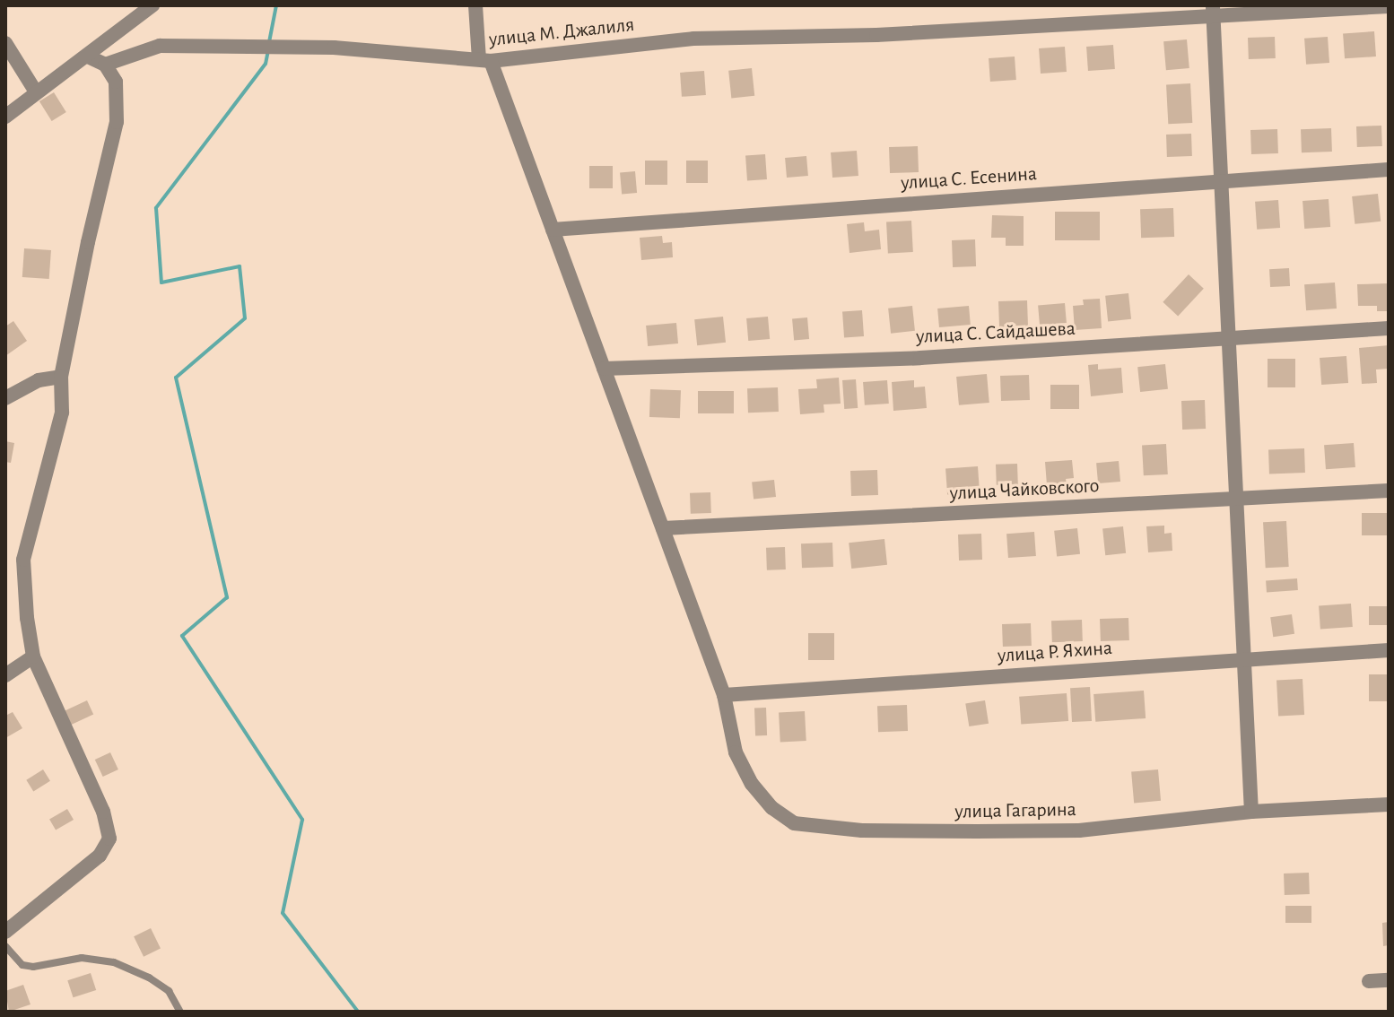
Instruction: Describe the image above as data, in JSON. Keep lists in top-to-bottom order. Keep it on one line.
{"streets":{"street":["улица М. Джалиля","улица С. Есенина","улица С. Сайдашева","улица Чайковского","улица Р. Яхина","улица Гагарина"]},"crossings":[["улица М. Джалиля","улица Гагарина"],["улица С. Есенина","улица Гагарина"],["улица С. Сайдашева","улица Гагарина"],["улица Чайковского","улица Гагарина"],["улица Р. Яхина","улица Гагарина"]]}
